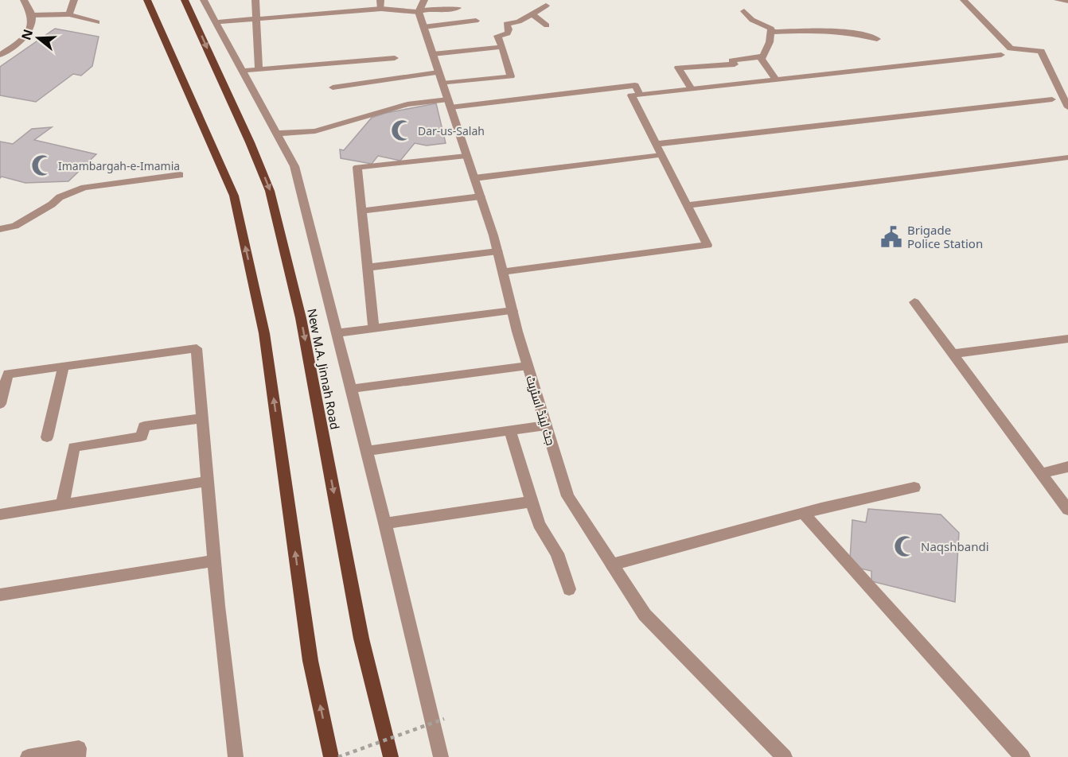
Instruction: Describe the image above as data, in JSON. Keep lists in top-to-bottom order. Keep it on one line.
{"streets":{"main road":["New M.A. Jinnah Road"],"street":["جٹ لینڈ اسٹریٹ"]},"places":{"mosque":["Dar-us-Salah","Imambargah-e-Imamia","Naqshbandi"],"public building":["Brigade Police Station"]},"north":"left"}
